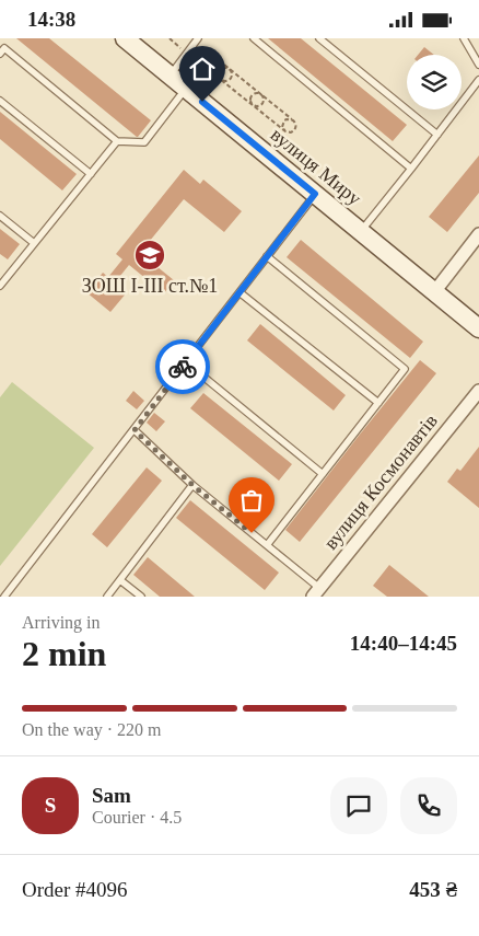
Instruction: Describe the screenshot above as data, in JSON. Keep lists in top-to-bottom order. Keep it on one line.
{"streets":{"main road":["вулиця Миру"],"street":["вулиця Космонавтів"]},"places":{"school or university":["ЗОШ I-III ст.№1"]},"page":{"status":"14:38","heading":["2 min","Arriving in","14:40–14:45"],"panel":["Sam","Courier · 4.5","Order #4096","453 ₴"],"bar":"On the way · 220 m","round":"S"}}
